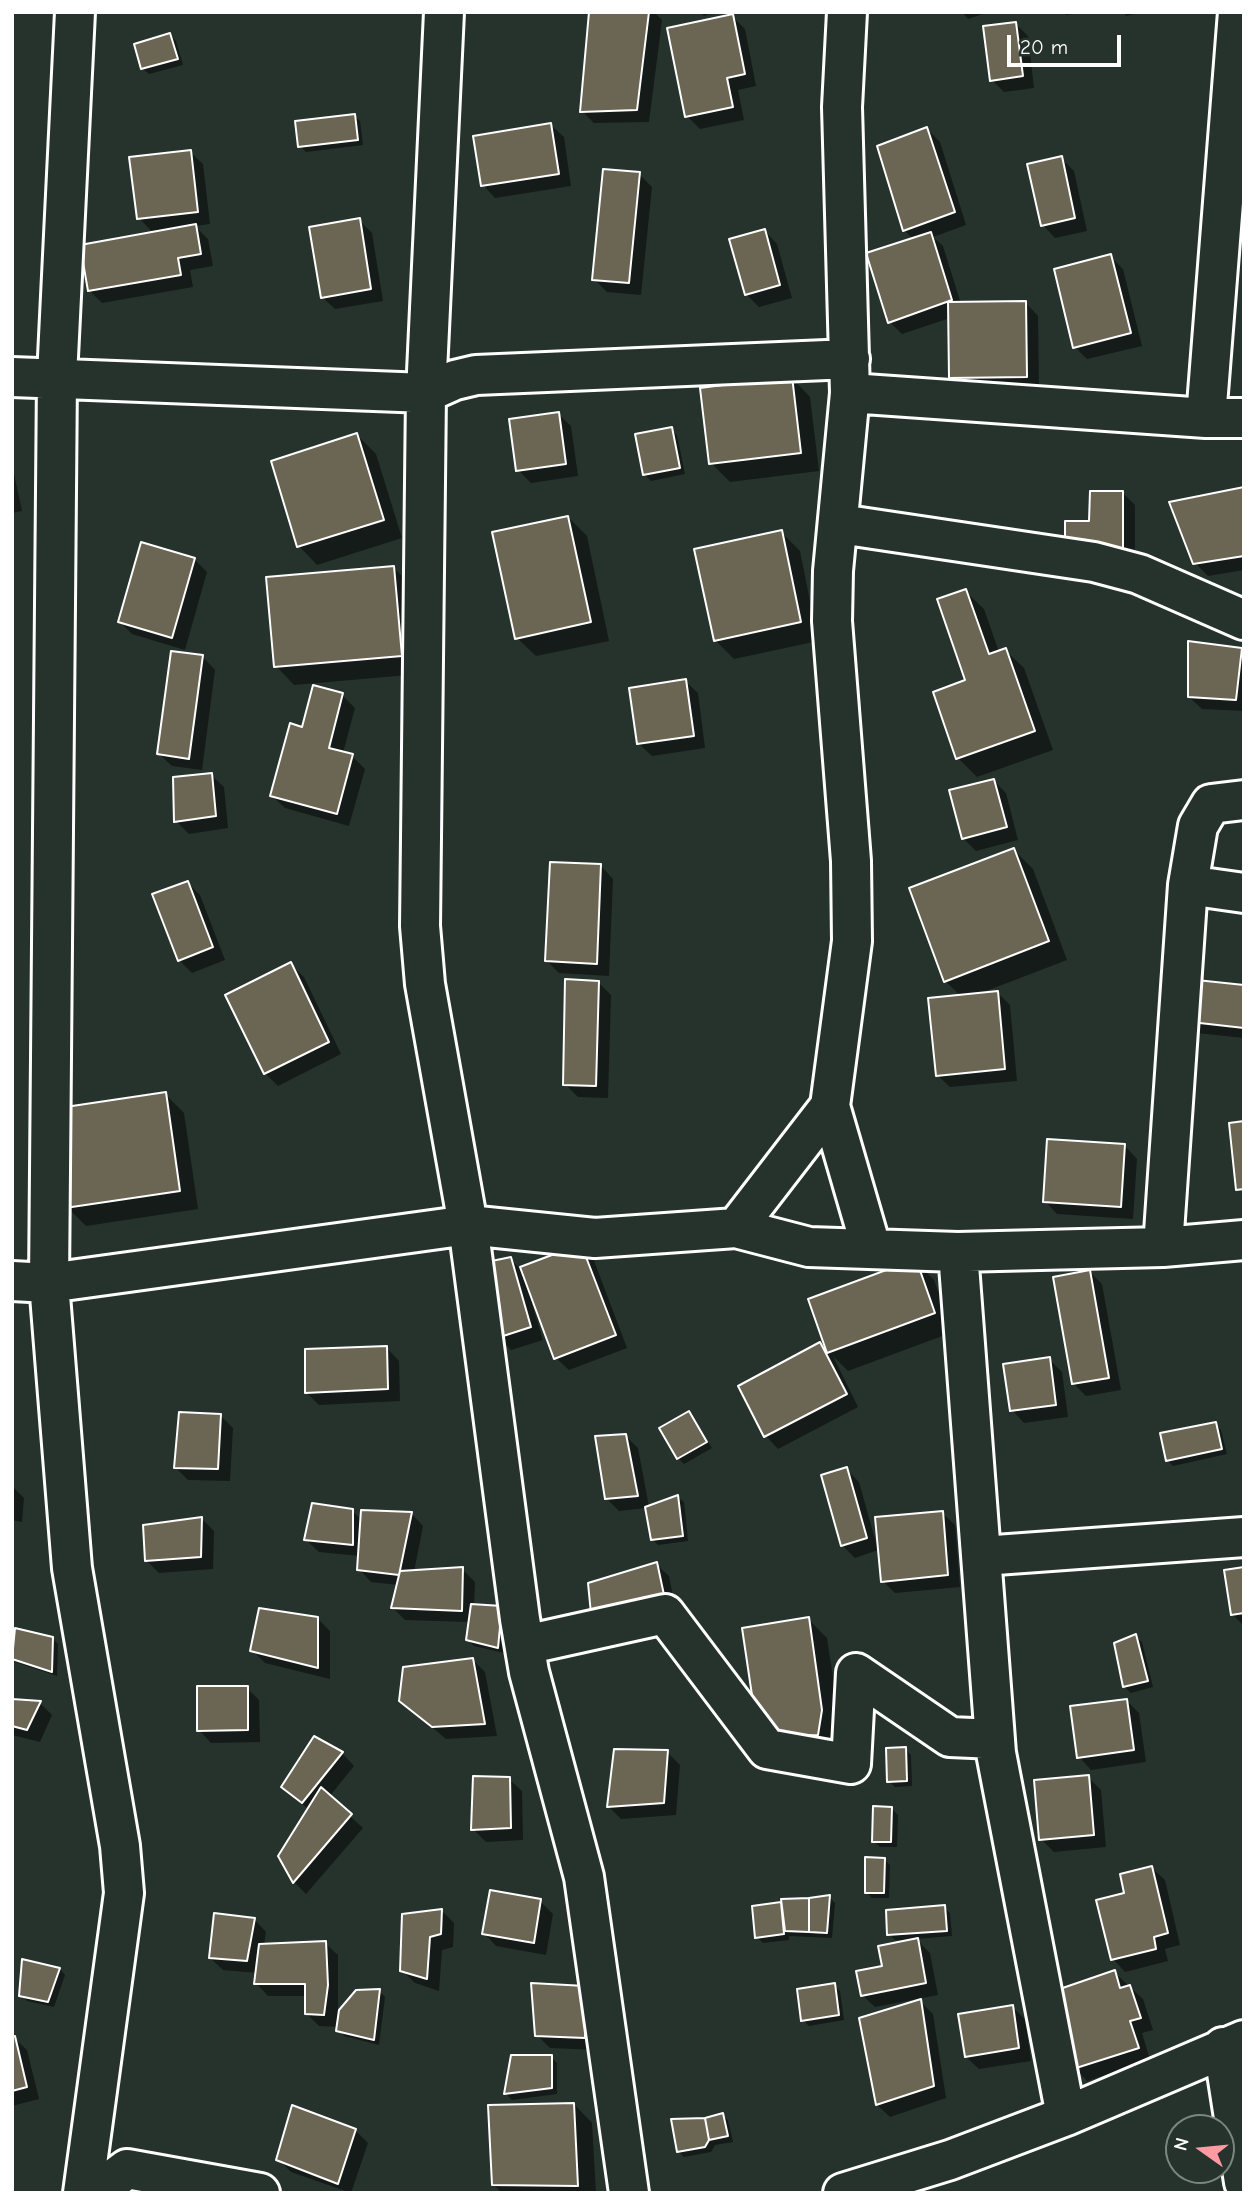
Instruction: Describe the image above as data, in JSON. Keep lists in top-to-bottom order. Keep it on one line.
{"scale_bar":"20 m","north":"left"}
